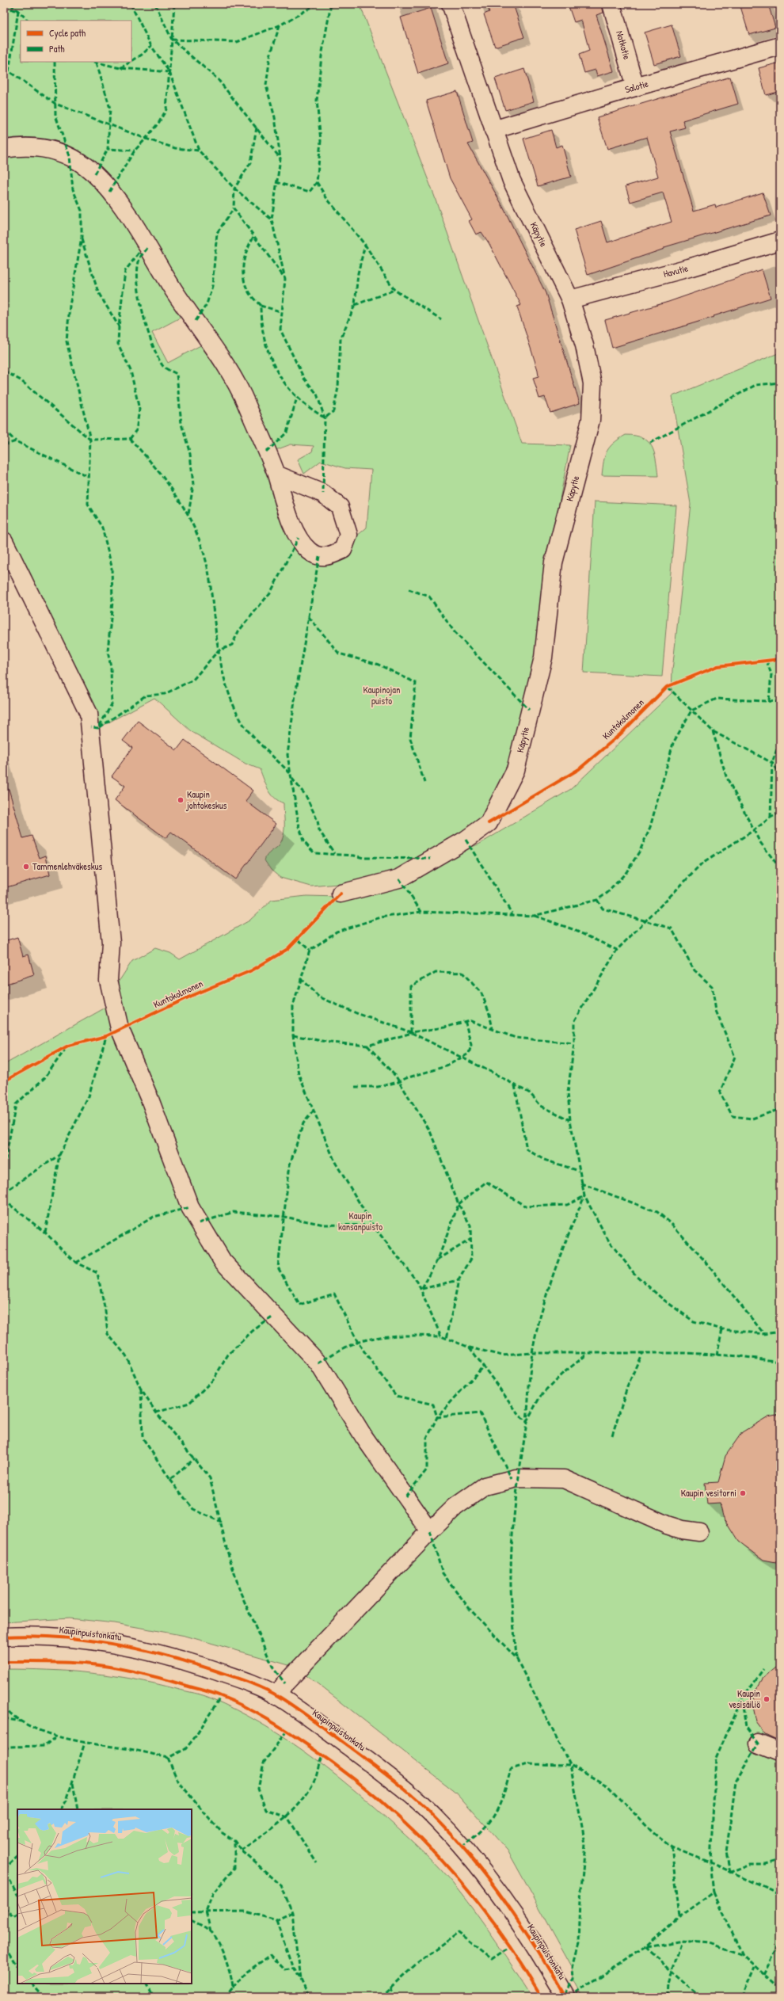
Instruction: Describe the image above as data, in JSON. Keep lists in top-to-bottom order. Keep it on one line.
{"streets":{"street":["Notkotie","Salotie","Käpytie","Havutie","Kaupinpuistonkatu"],"cycle path":["Kuntokolmonen"]},"crossings":[["Notkotie","Salotie"],["Salotie","Käpytie"],["Käpytie","Havutie"]],"parks":["Kaupinojan puisto","Kaupin kansanpuisto"],"places":["Kaupin johtokeskus","Tammenlehväkeskus","Kaupin vesitorni","Kaupin vesisäiliö"],"legend":["Cycle path","Path"]}
